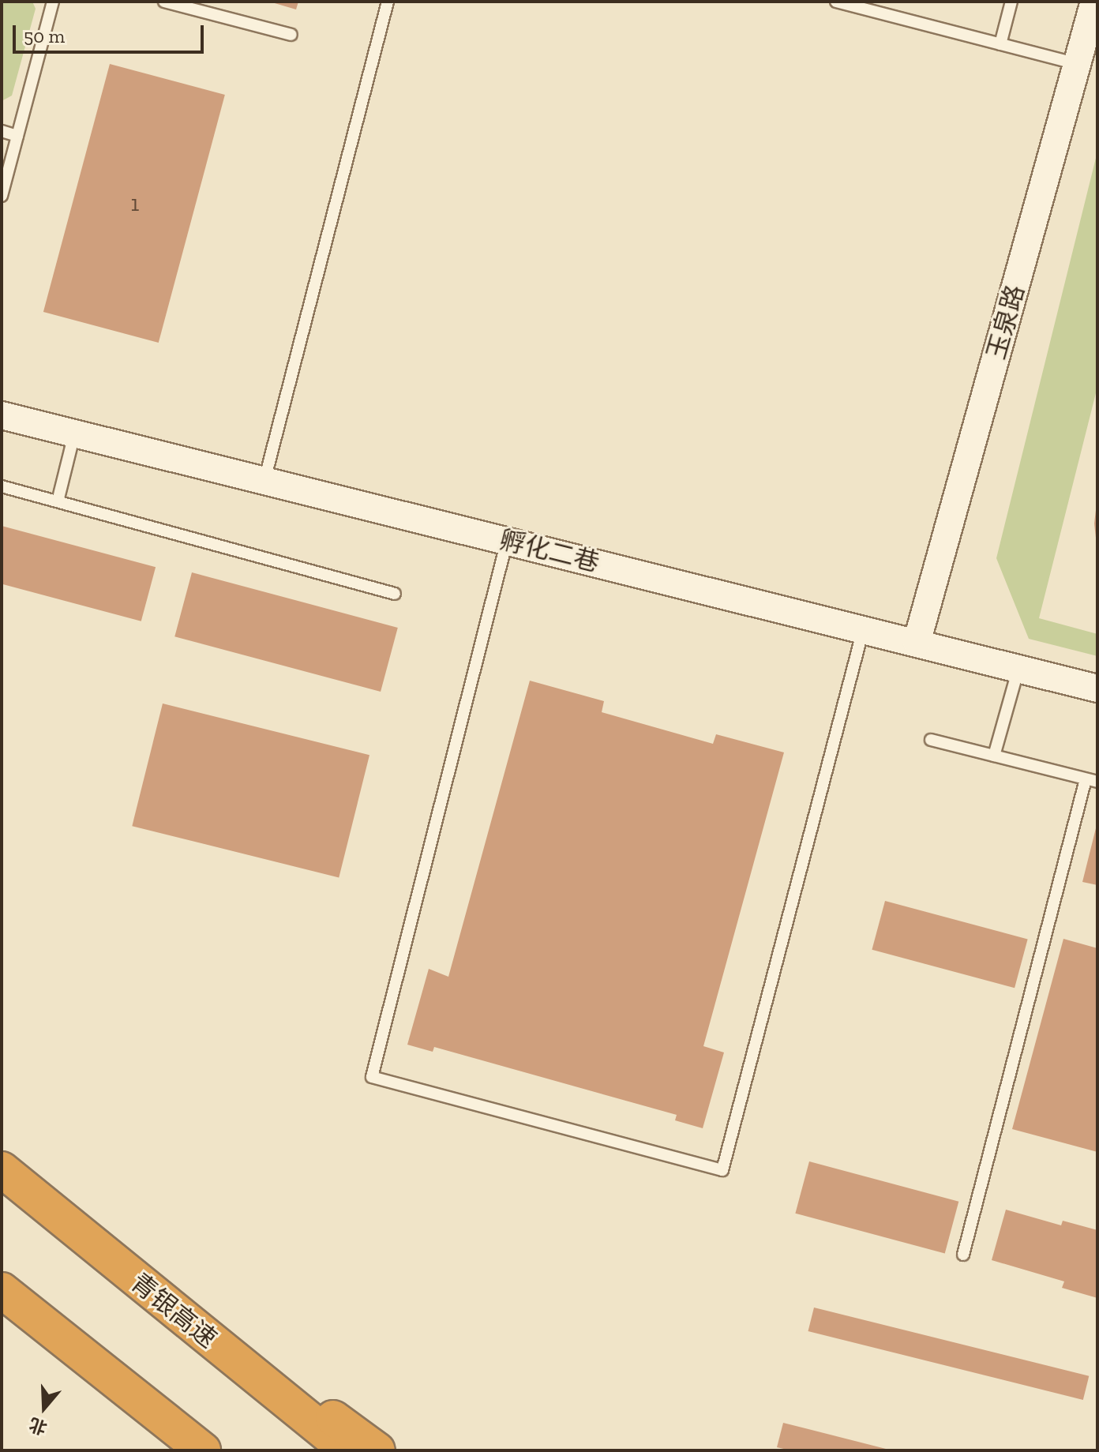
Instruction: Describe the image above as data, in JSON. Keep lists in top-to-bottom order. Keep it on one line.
{"streets":{"highway":["青银高速"],"street":["玉泉路","孵化二巷"]},"crossings":[["玉泉路","孵化二巷"]],"house_numbers":["1"],"scale_bar":"50 m","north":"bottom"}
